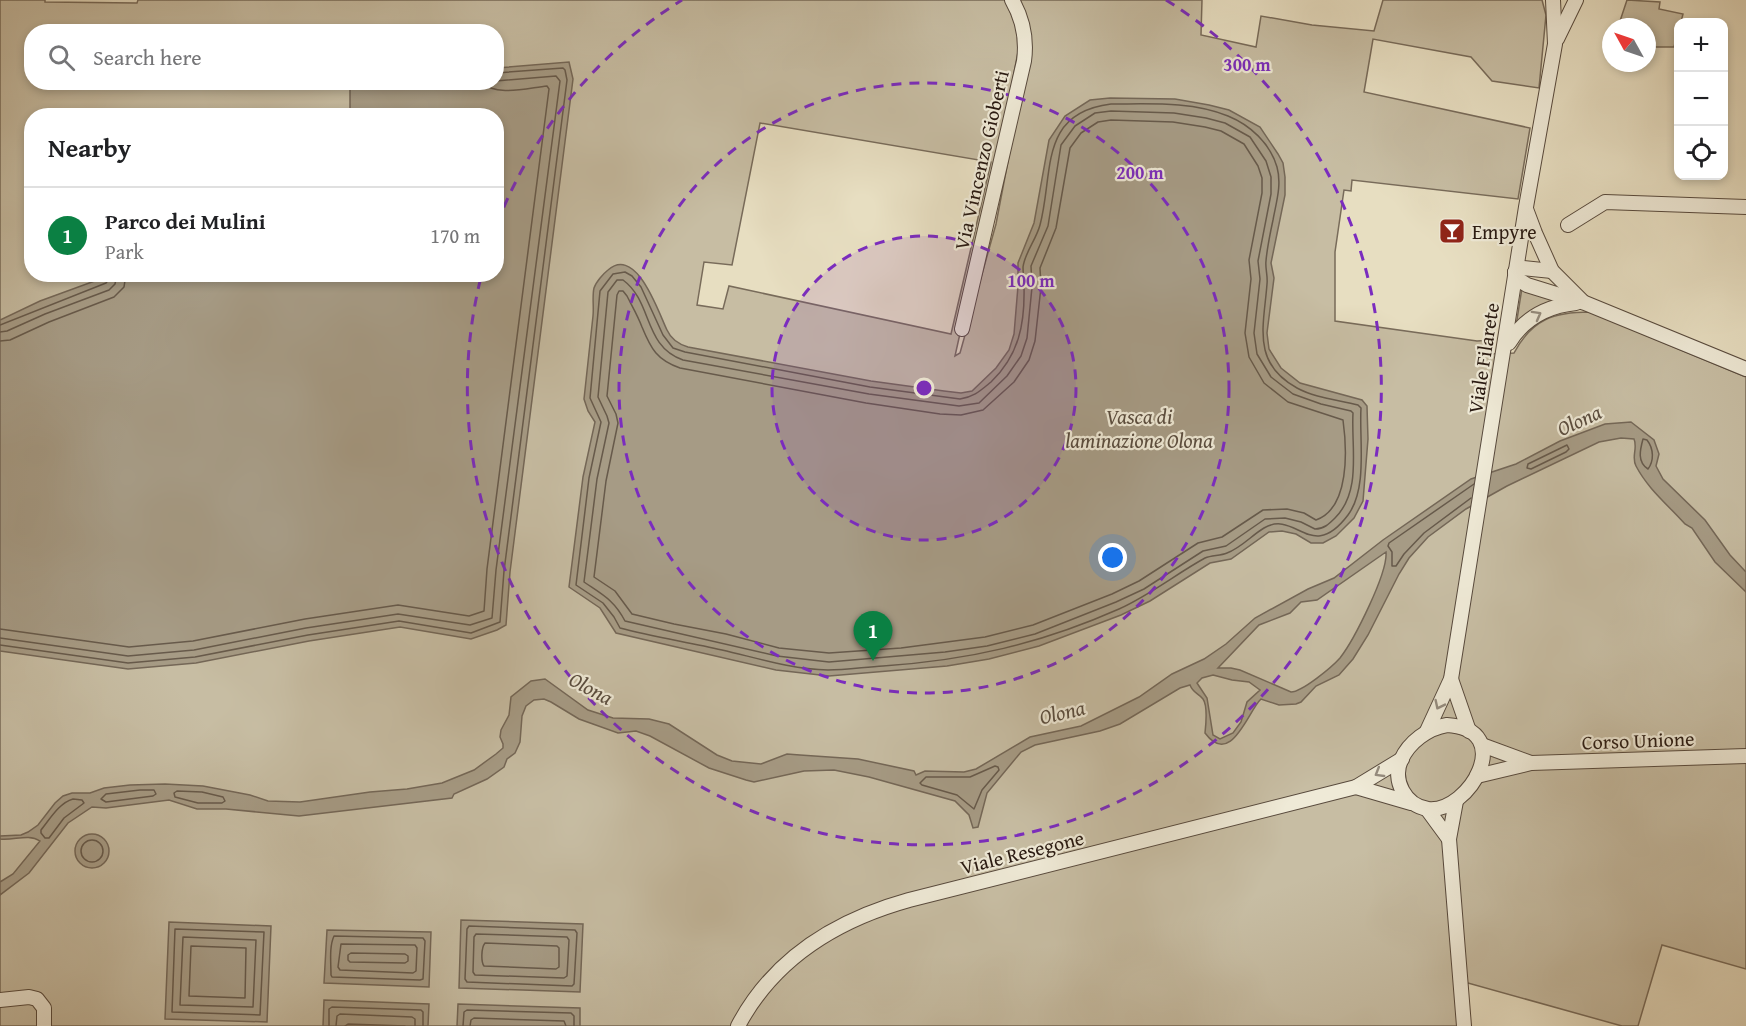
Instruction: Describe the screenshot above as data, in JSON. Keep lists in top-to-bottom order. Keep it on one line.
{"streets":{"street":["Via Vincenzo Gioberti","Viale Filarete","Corso Unione","Viale Resegone"]},"crossings":[["Viale Filarete","Corso Unione"],["Viale Filarete","Viale Resegone"],["Corso Unione","Viale Resegone"]],"water":["Vasca di laminazione Olona","Olona"],"places":{"bar":["Empyre"]},"north":"top left","page":{"map_buttons":["+","−"],"search":"Search here","heading":"Nearby","list":[{"mark":"1","name":"Parco dei Mulini","note":"Park","value":"170 m"}],"pins":"1"},"rings":["300 m","200 m","100 m"]}
